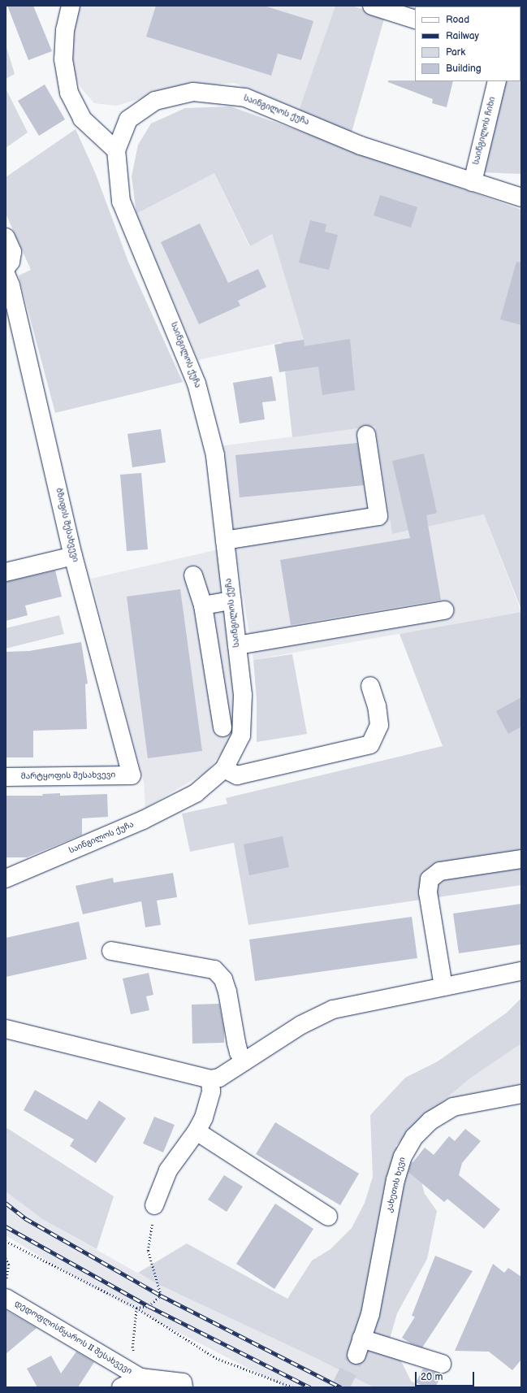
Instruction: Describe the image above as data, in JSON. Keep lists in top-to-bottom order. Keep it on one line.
{"streets":{"street":["საინგილოს ქუჩა","საინგილოს ჩიხი","ბზიფის შესახვევი","მარტყოფის შესახვევი","კახეთის ხევი","დედოფლისწყაროს II შესახვევი"]},"crossings":[["საინგილოს ქუჩა","საინგილოს ჩიხი"],["ბზიფის შესახვევი","მარტყოფის შესახვევი"]],"legend":["Road","Railway","Park","Building"],"scale_bar":"20 m"}
